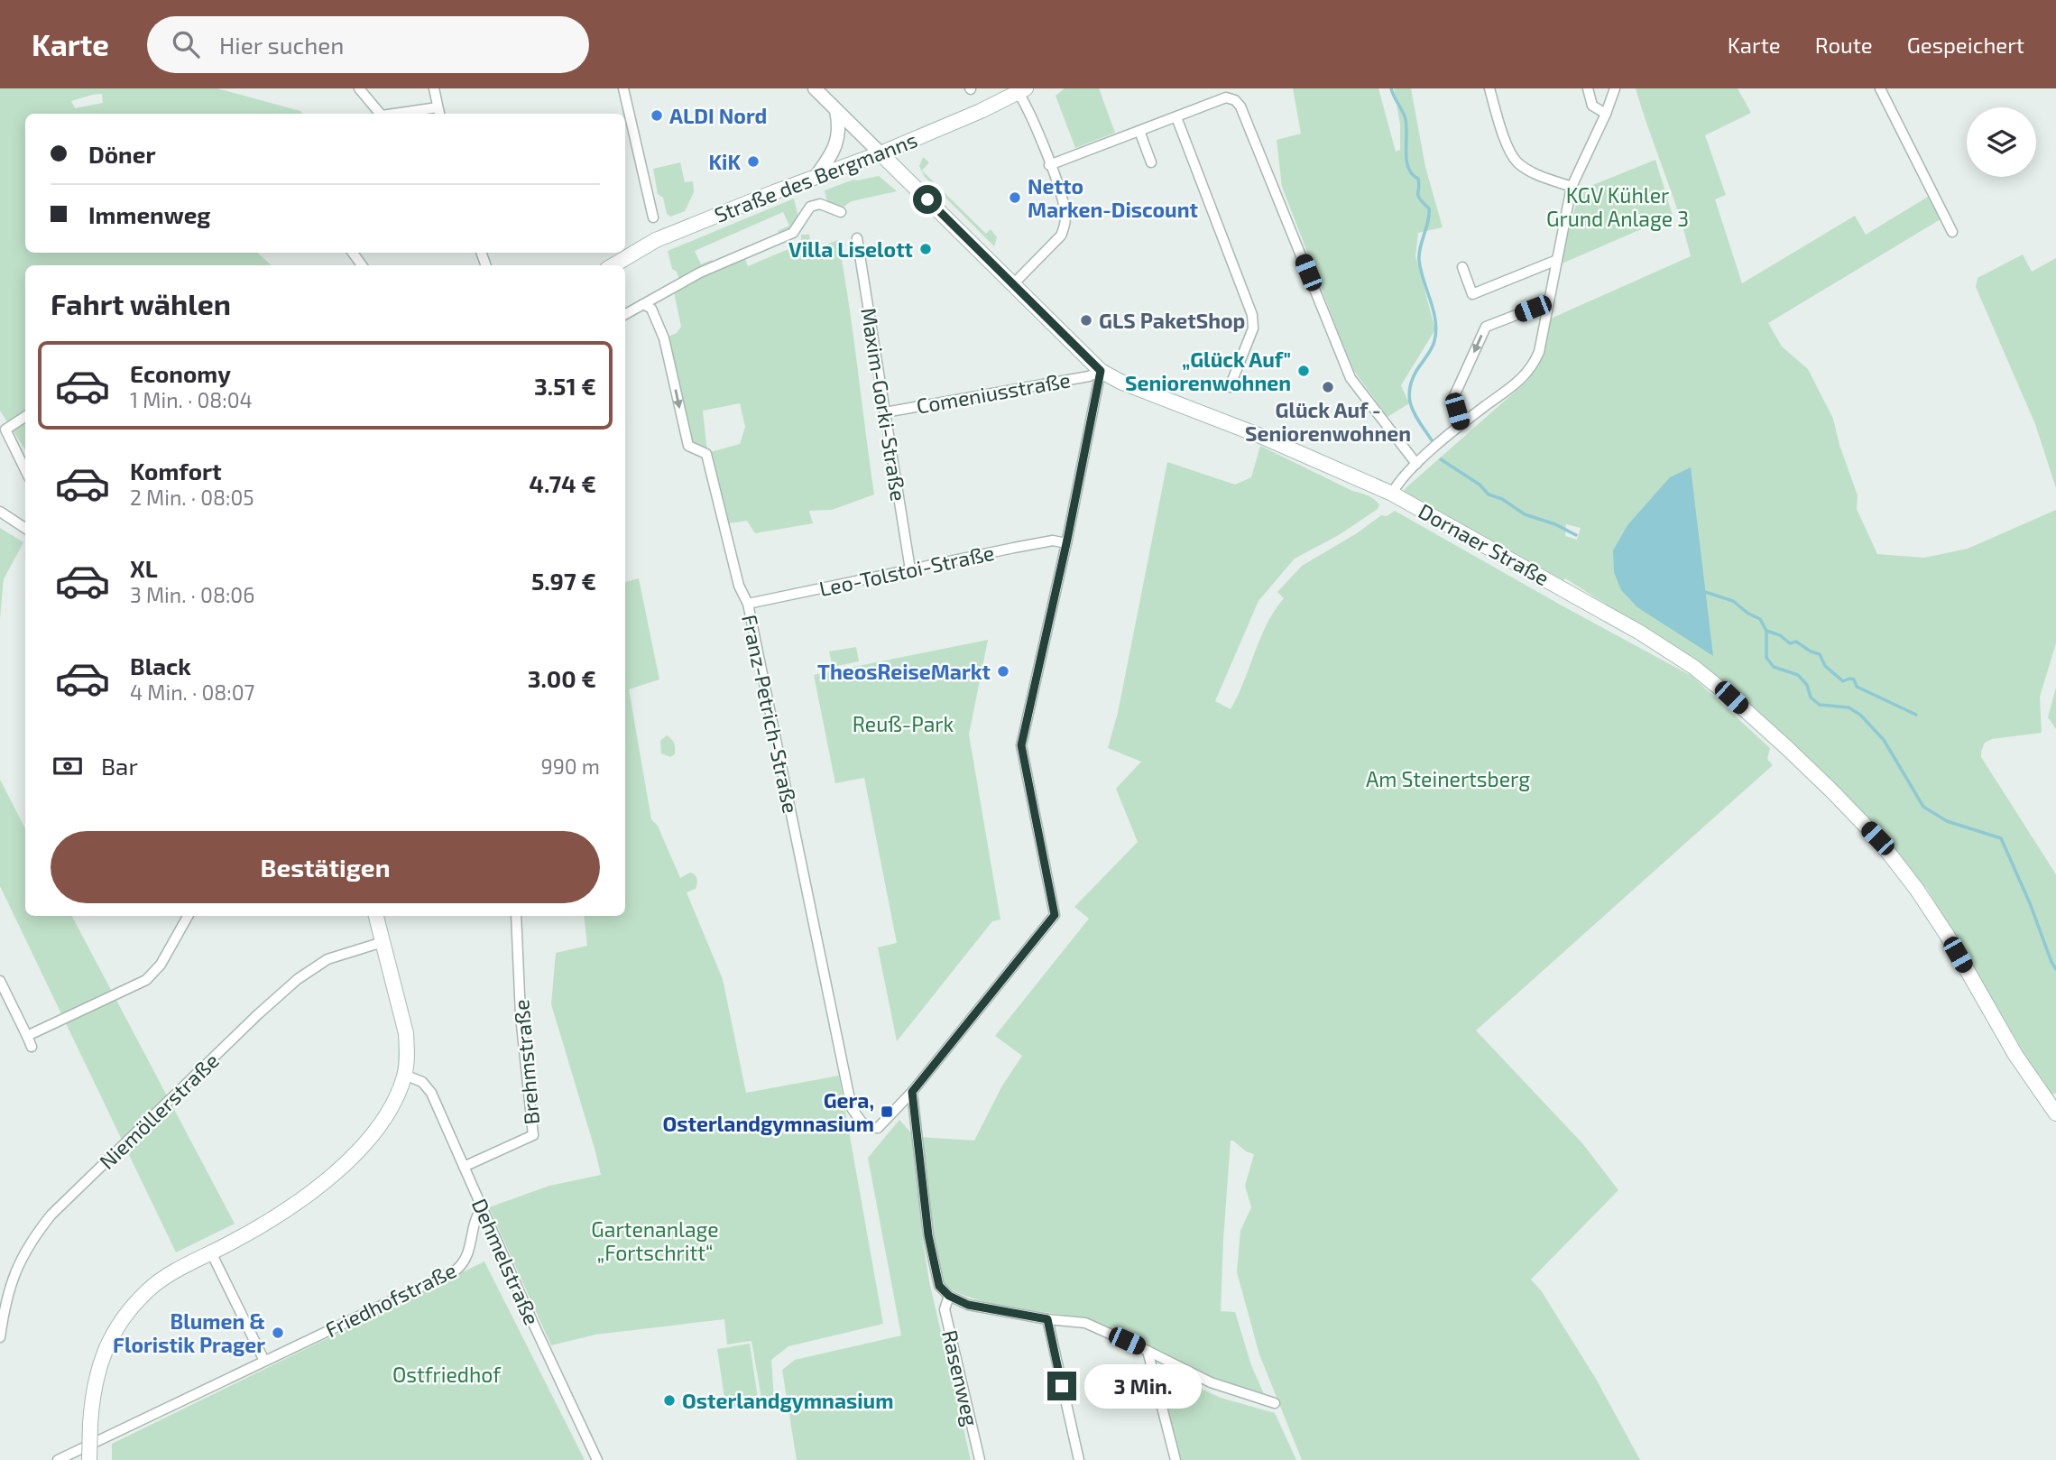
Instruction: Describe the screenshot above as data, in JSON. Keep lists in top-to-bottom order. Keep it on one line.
{"streets":{"main road":["Straße des Bergmanns","Dornaer Straße"],"street":["Comeniusstraße","Maxim-Gorki-Straße","Leo-Tolstoi-Straße","Franz-Petrich-Straße","Brehmstraße","Niemöllerstraße","Dehmelstraße","Friedhofstraße","Rasenweg"]},"crossings":[["Straße des Bergmanns","Dornaer Straße"],["Straße des Bergmanns","Franz-Petrich-Straße"],["Comeniusstraße","Maxim-Gorki-Straße"],["Comeniusstraße","Dornaer Straße"],["Maxim-Gorki-Straße","Leo-Tolstoi-Straße"],["Leo-Tolstoi-Straße","Franz-Petrich-Straße"],["Brehmstraße","Dehmelstraße"],["Dehmelstraße","Friedhofstraße"]],"parks":["KGV Kühler Grund Anlage 3","Reuß-Park","Am Steinertsberg","Gartenanlage „Fortschritt“","Ostfriedhof"],"places":{"other":["ALDI Nord","KiK","Netto Marken-Discount","Villa Liselott","GLS PaketShop","„Glück Auf\" Seniorenwohnen","Glück Auf - Seniorenwohnen","TheosReiseMarkt","Blumen & Floristik Prager","Osterlandgymnasium"],"transit":["Gera, Osterlandgymnasium"]},"page":{"header":"Karte","search":"Hier suchen","nav":["Karte","Route","Gespeichert"],"banner":["Döner","Immenweg"],"heading":"Fahrt wählen","list":[{"name":"Economy","note":"1 Min. · 08:04","value":"3.51 €"},{"name":"Komfort","note":"2 Min. · 08:05","value":"4.74 €"},{"name":"XL","note":"3 Min. · 08:06","value":"5.97 €"},{"name":"Black","note":"4 Min. · 08:07","value":"3.00 €"}],"pay":["Bar","990 m"],"buttons":"Bestätigen","bubble":"3 Min."}}
